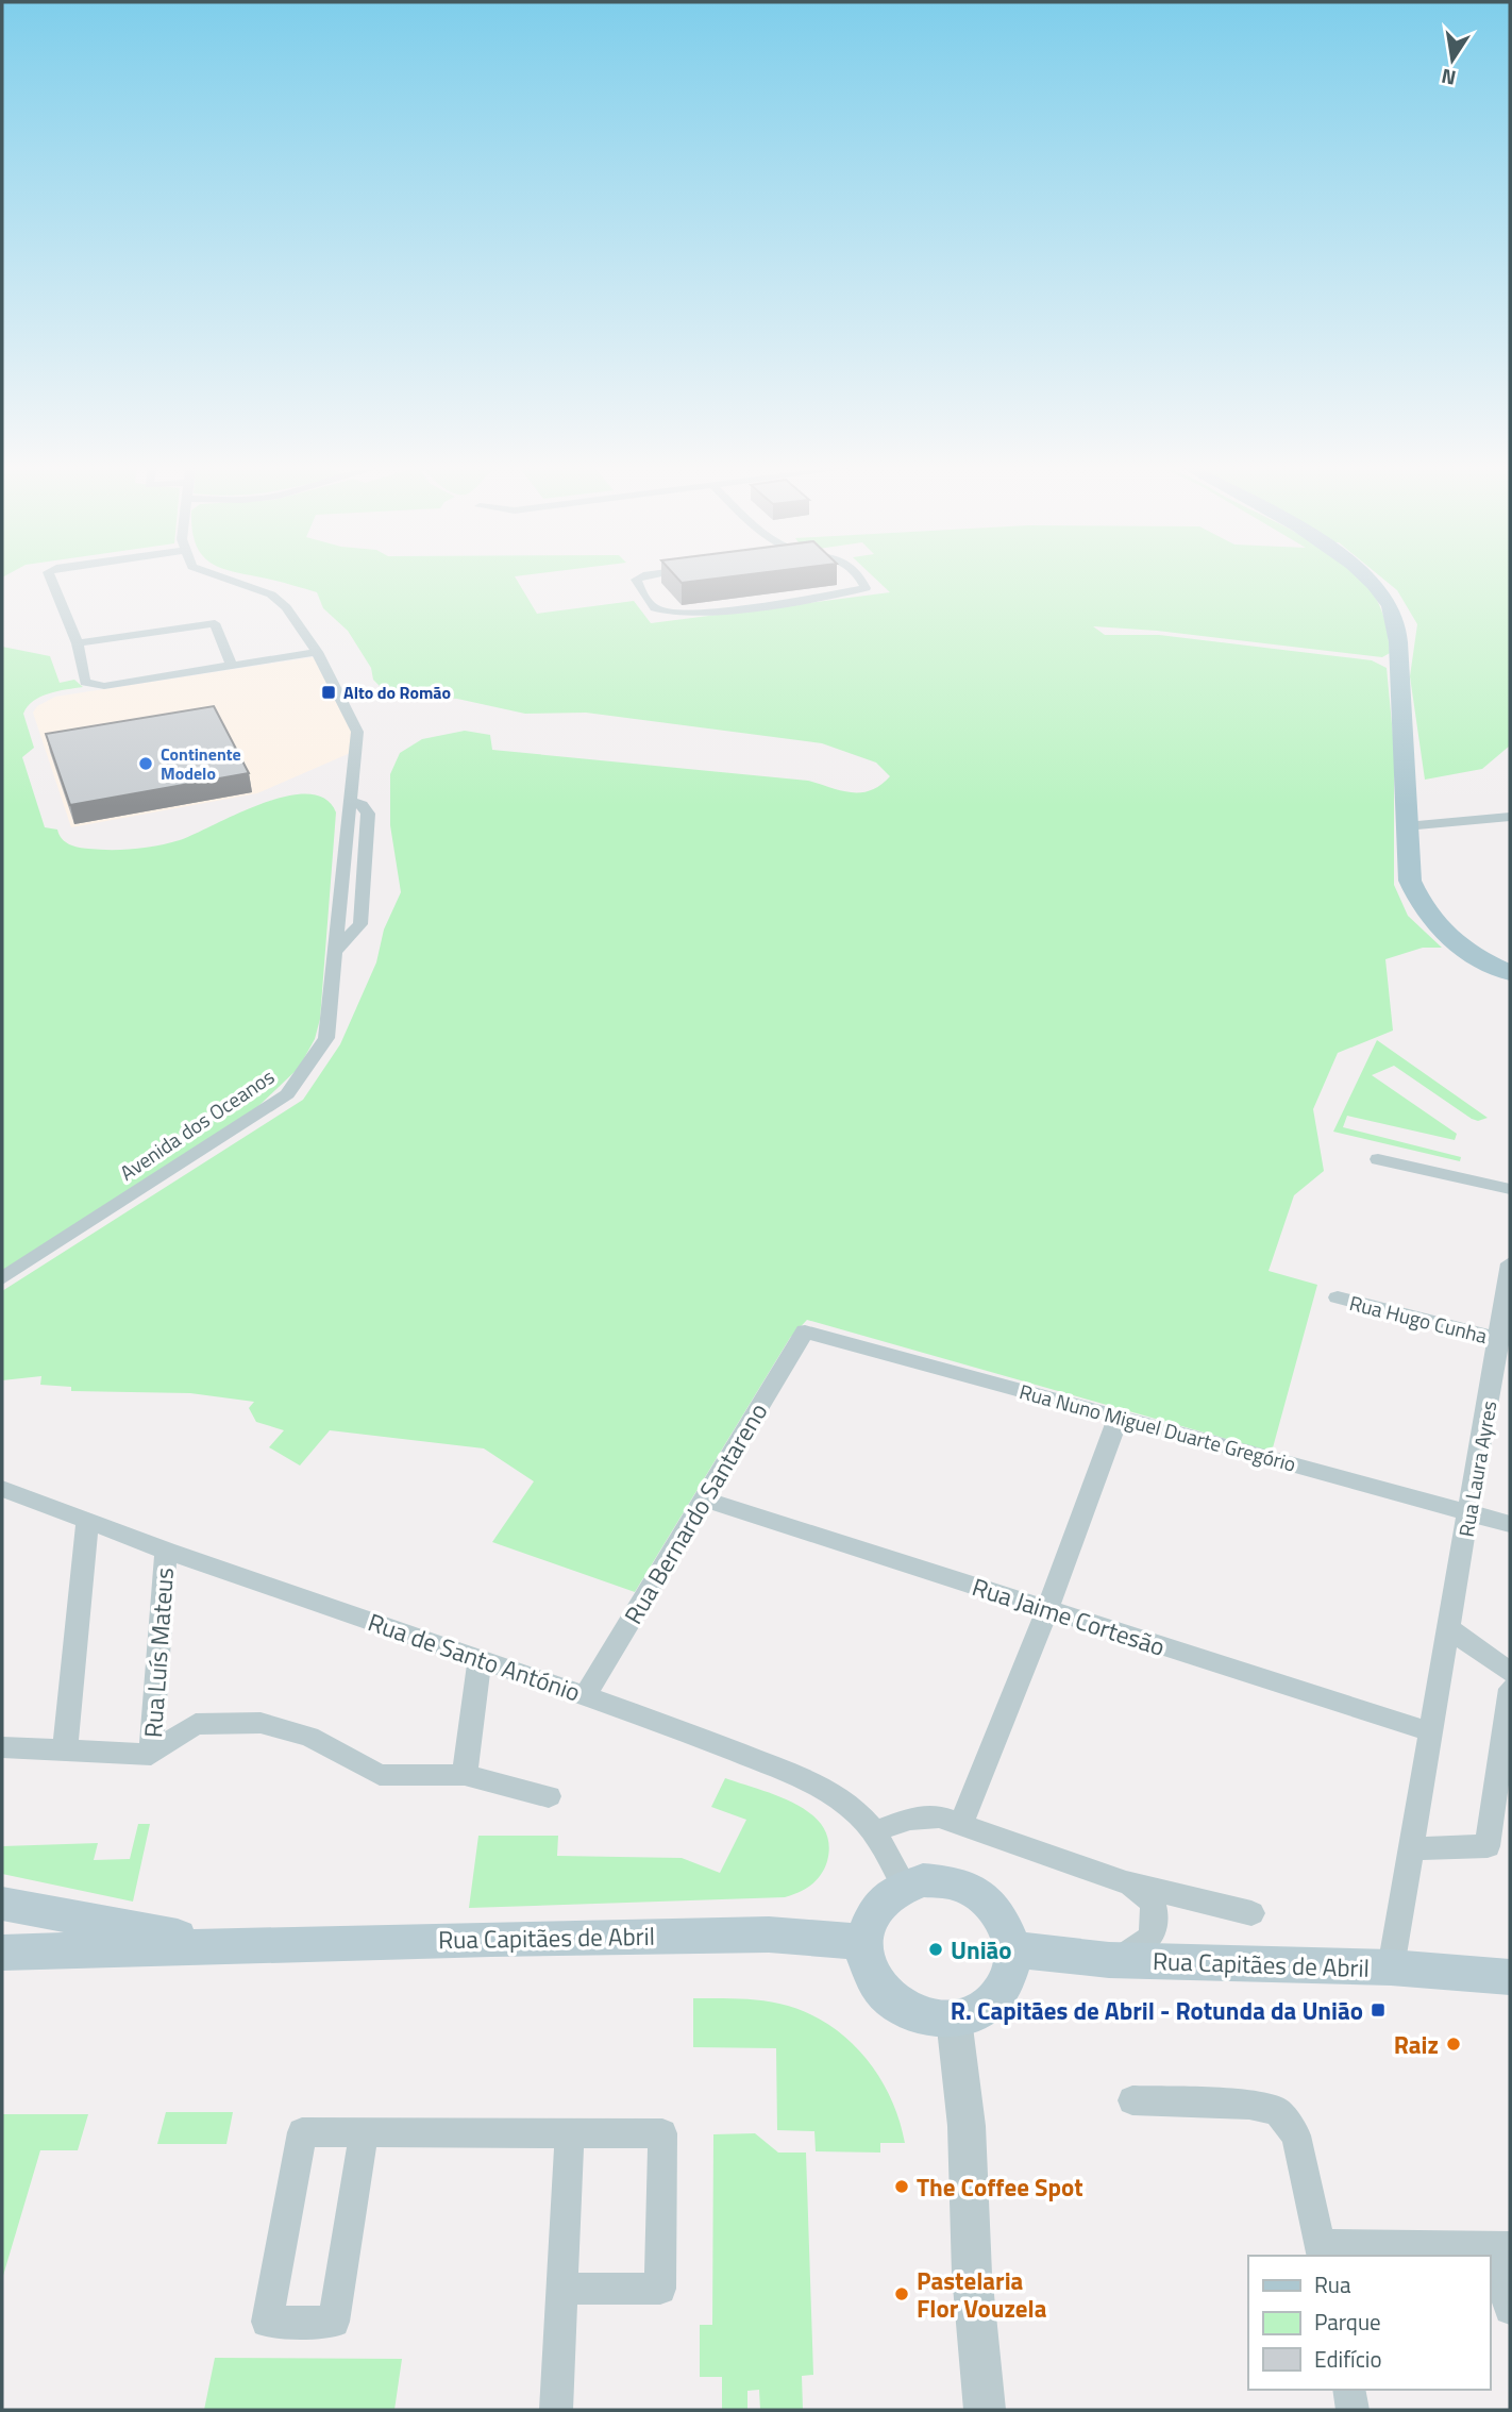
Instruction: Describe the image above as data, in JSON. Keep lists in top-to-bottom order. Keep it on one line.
{"streets":{"main road":["Rua Capitães de Abril"],"street":["Avenida dos Oceanos","Rua Hugo Cunha","Rua Nuno Miguel Duarte Gregório","Rua Laura Ayres","Rua Bernardo Santareno","Rua Jaime Cortesão","Rua Luís Mateus","Rua de Santo António"]},"crossings":[["Rua Hugo Cunha","Rua Laura Ayres"],["Rua Nuno Miguel Duarte Gregório","Rua Laura Ayres"],["Rua Nuno Miguel Duarte Gregório","Rua Bernardo Santareno"],["Rua Laura Ayres","Rua Jaime Cortesão"],["Rua Laura Ayres","Rua Capitães de Abril"],["Rua Bernardo Santareno","Rua Jaime Cortesão"],["Rua Bernardo Santareno","Rua de Santo António"],["Rua Luís Mateus","Rua de Santo António"],["Rua de Santo António","Rua Capitães de Abril"]],"places":{"transit":["Alto do Romão","R. Capitães de Abril - Rotunda da União"],"other":["Continente Modelo","União","Raiz","The Coffee Spot","Pastelaria Flor Vouzela"]},"legend":["Rua","Parque","Edifício"],"north":"bottom"}
